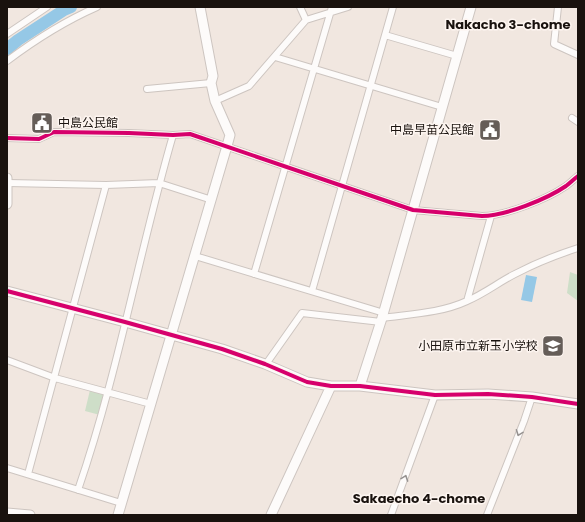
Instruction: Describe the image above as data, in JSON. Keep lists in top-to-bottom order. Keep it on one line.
{"districts":["Nakacho 3-chome","Sakaecho 4-chome"],"places":{"public building":["中島公民館","中島早苗公民館"],"school or university":["小田原市立新玉小学校"]}}
